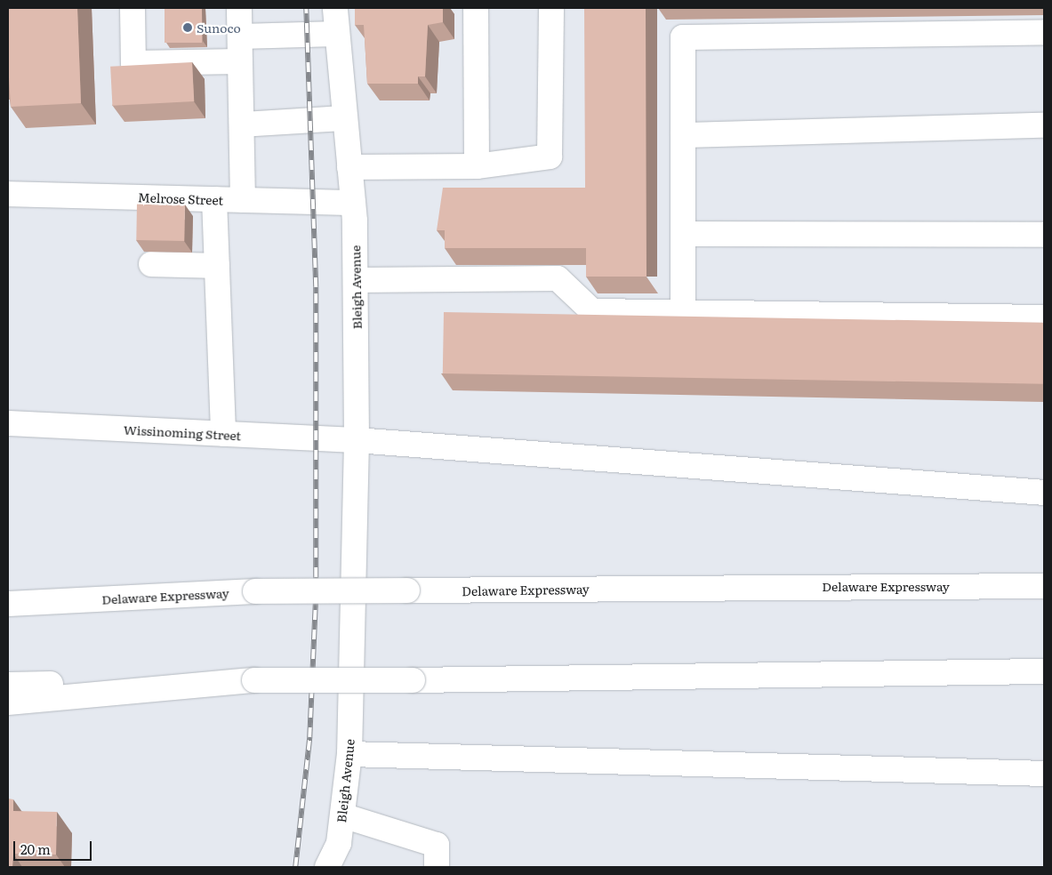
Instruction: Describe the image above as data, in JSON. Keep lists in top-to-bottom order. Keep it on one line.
{"streets":{"main road":["Melrose Street","Bleigh Avenue","Wissinoming Street","Delaware Expressway"]},"crossings":[["Melrose Street","Bleigh Avenue"],["Bleigh Avenue","Wissinoming Street"]],"places":["Sunoco"],"scale_bar":"20 m"}
